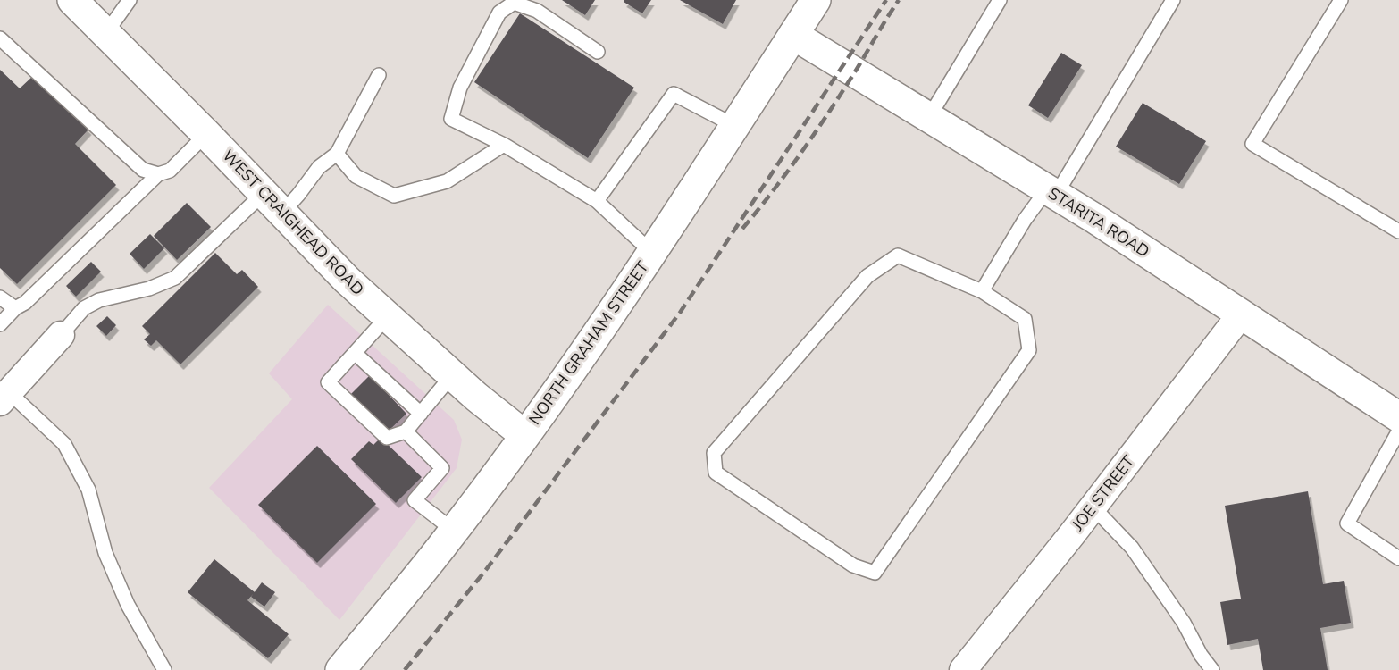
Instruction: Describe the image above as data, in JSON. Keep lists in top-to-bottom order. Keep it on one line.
{"streets":{"street":["WEST CRAIGHEAD ROAD","STARITA ROAD","NORTH GRAHAM STREET","JOE STREET"]},"crossings":[["WEST CRAIGHEAD ROAD","NORTH GRAHAM STREET"],["STARITA ROAD","NORTH GRAHAM STREET"],["STARITA ROAD","JOE STREET"]]}
